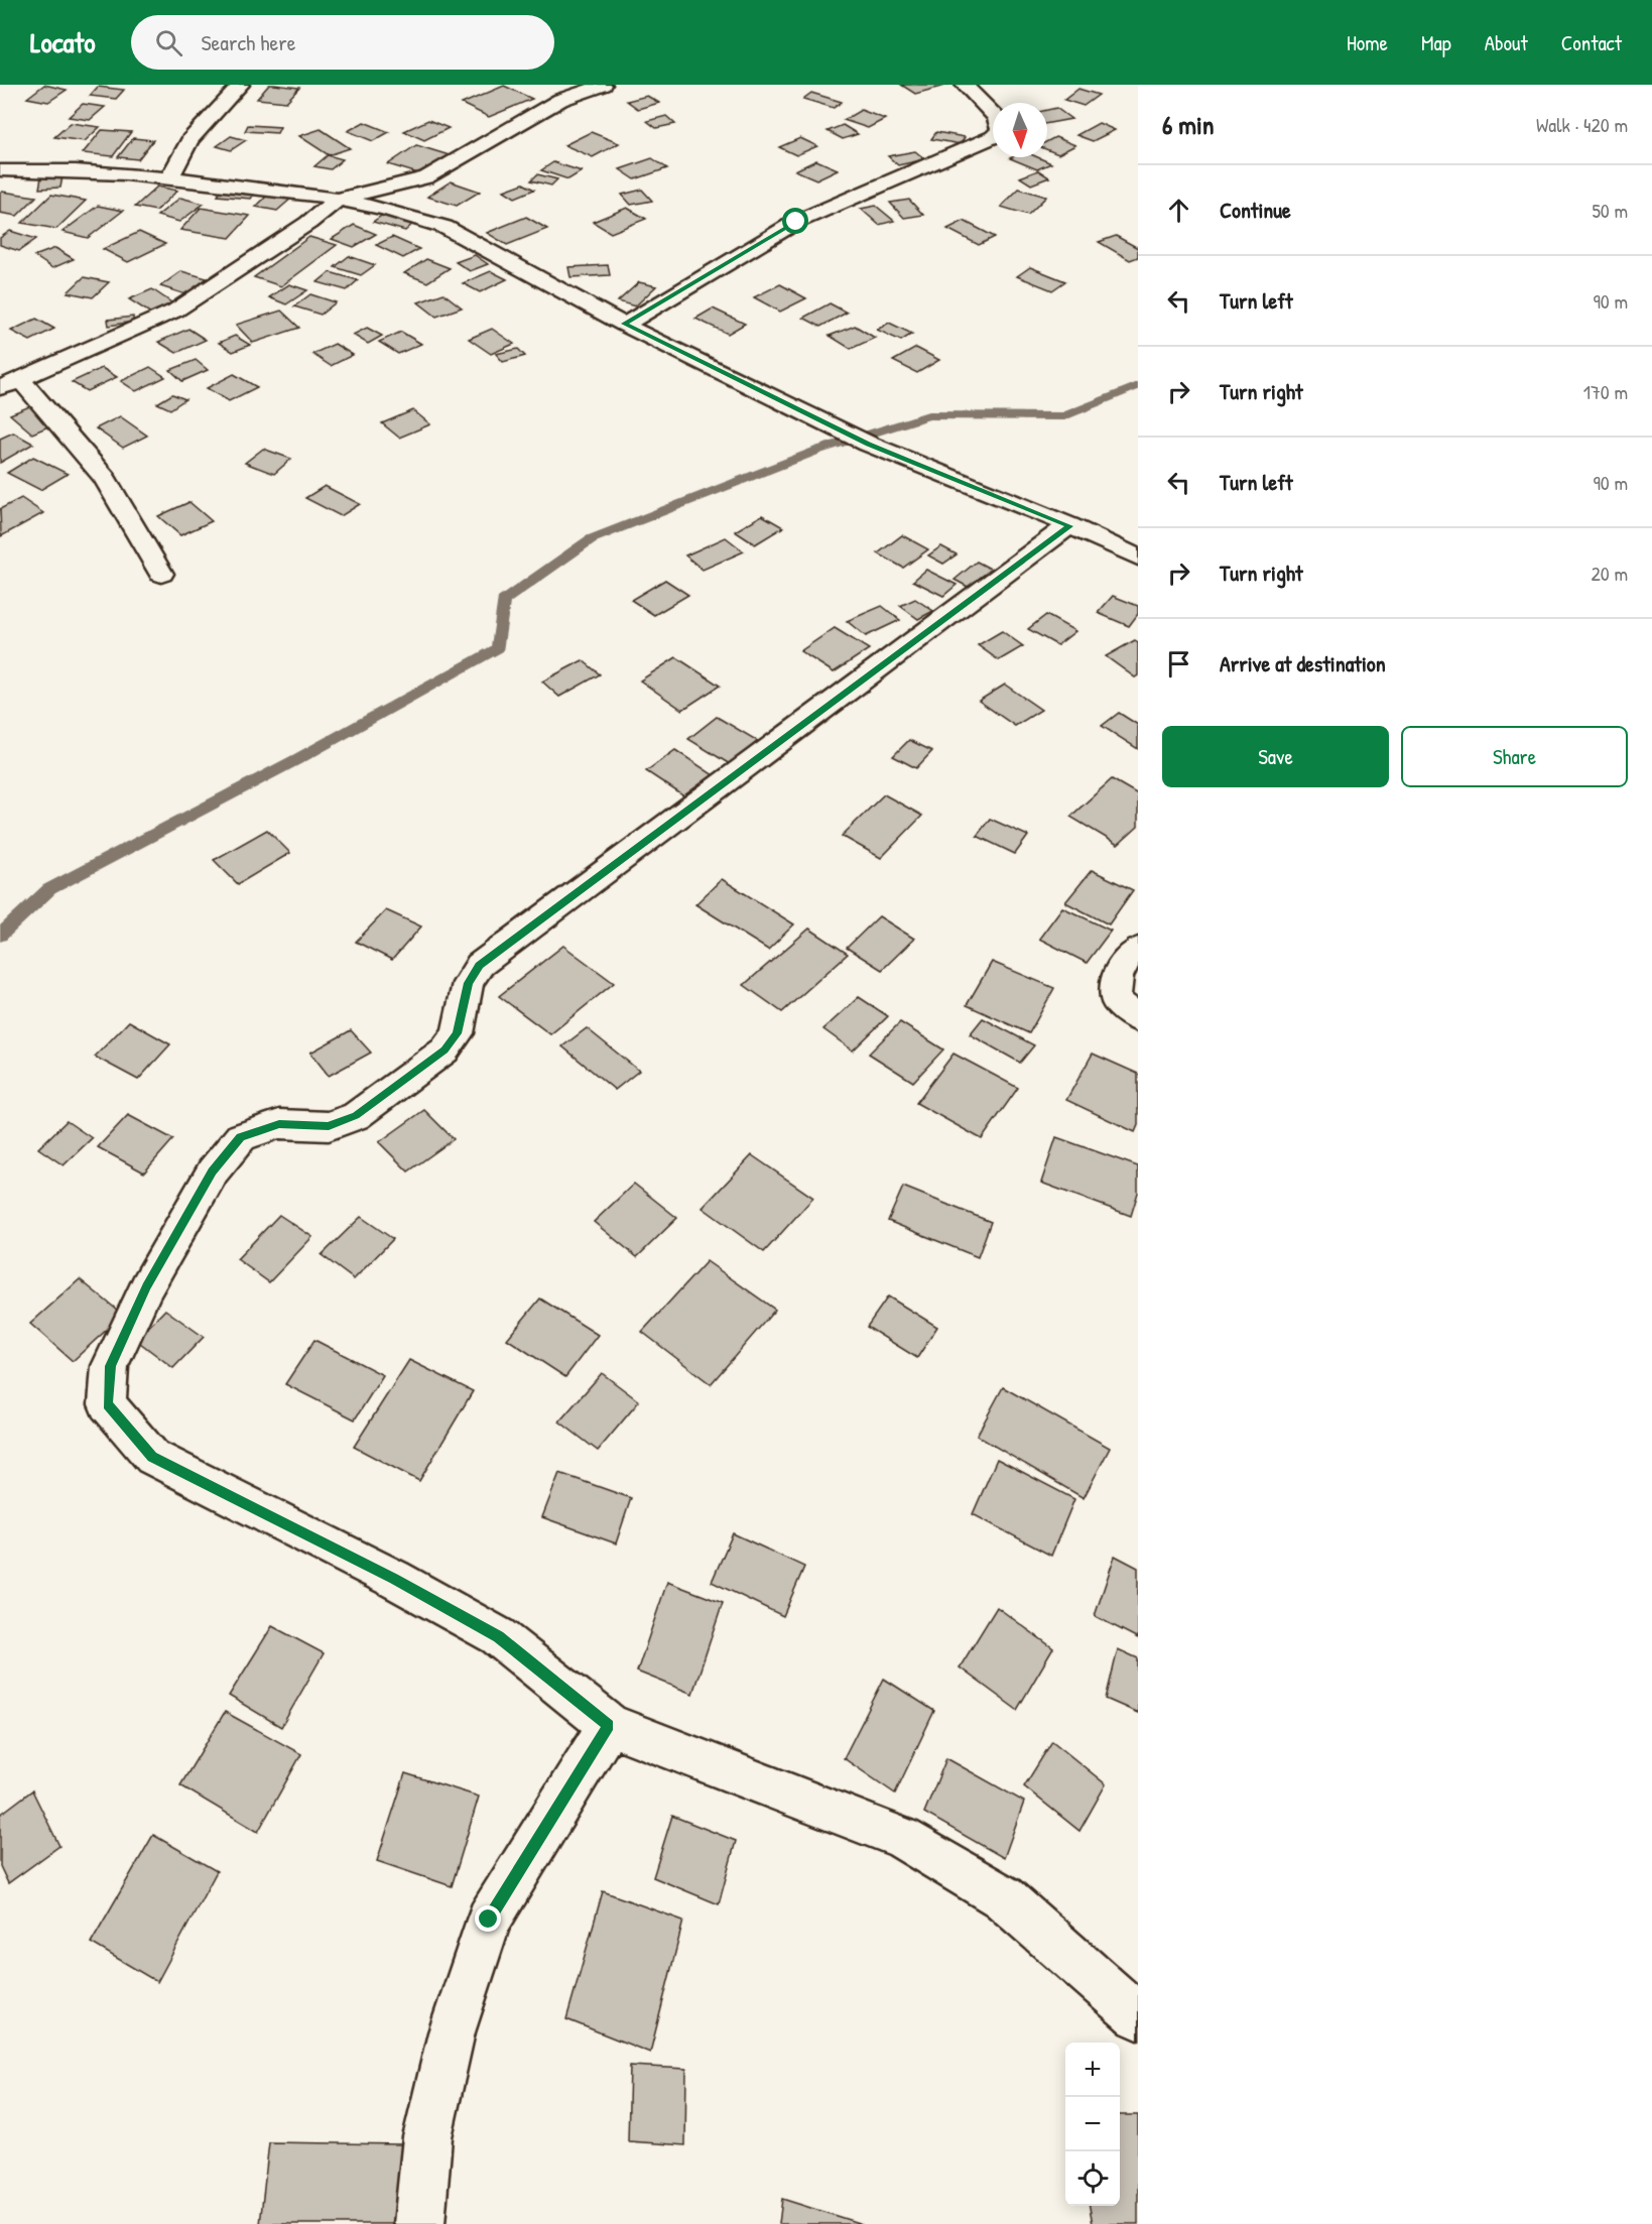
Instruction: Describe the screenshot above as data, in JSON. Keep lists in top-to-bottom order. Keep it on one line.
{"north":"bottom","page":{"header":"Locato","search":"Search here","nav":["Home","Map","About","Contact"],"heading":["6 min","Walk · 420 m"],"list":[["Continue","50 m"],["Turn left","90 m"],["Turn right","170 m"],["Turn left","90 m"],["Turn right","20 m"],"Arrive at destination"],"buttons":["Save","Share"],"map_buttons":["+","−"]}}
